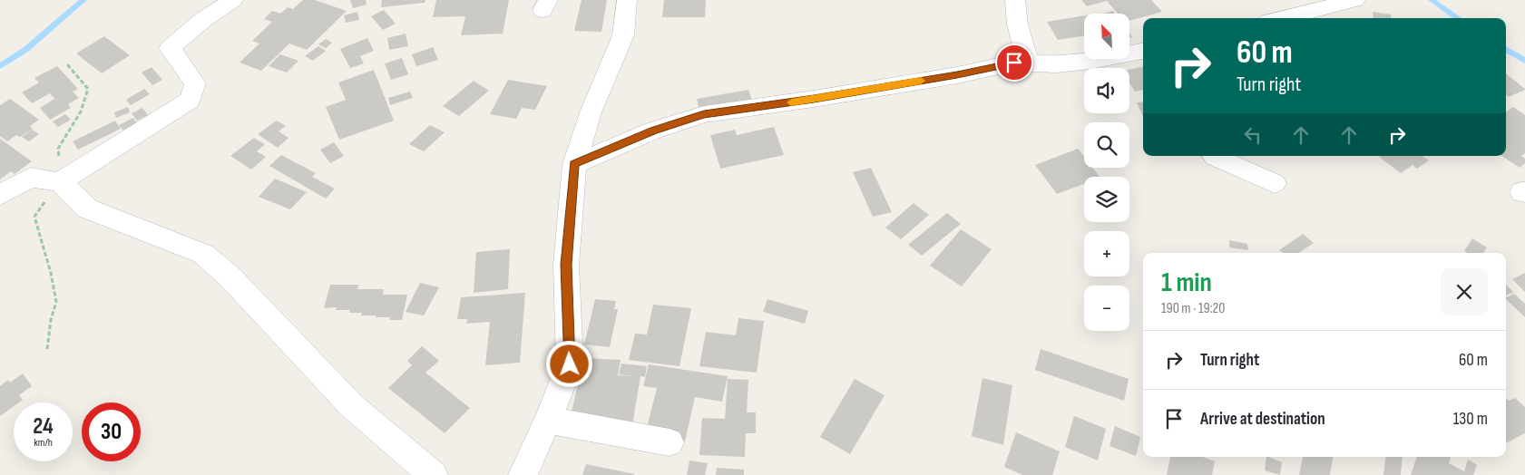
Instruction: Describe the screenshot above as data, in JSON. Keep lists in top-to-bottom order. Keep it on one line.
{"north":"top left","page":{"map_buttons":["+","−"],"turn":["60 m","Turn right"],"heading":["1 min","190 m · 19:20"],"list":[{"name":"Turn right","value":"60 m"},{"name":"Arrive at destination","value":"130 m"}],"speed":"24 km/h","limit":"30"}}
